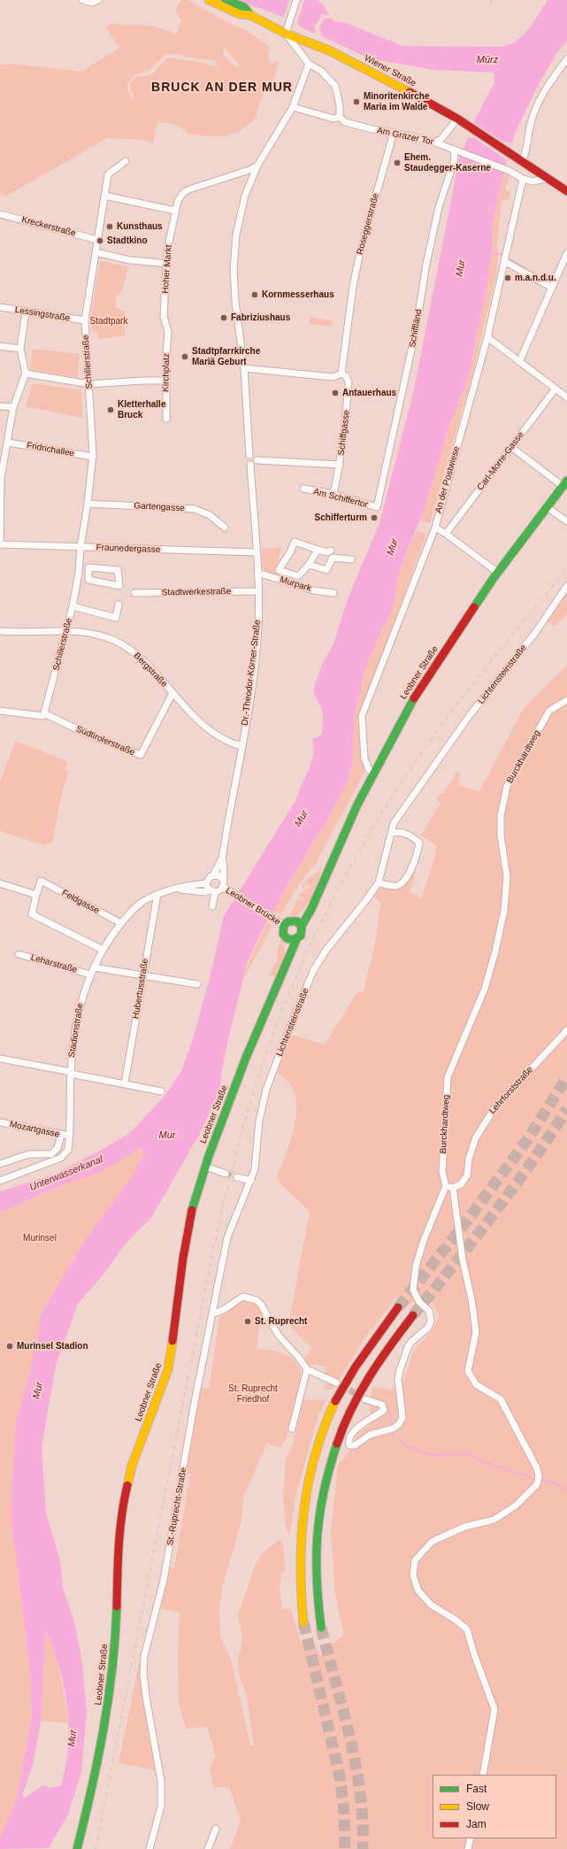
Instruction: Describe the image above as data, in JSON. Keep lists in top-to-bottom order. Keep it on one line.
{"streets":{"main road":["Wiener Straße","Leobner Straße"],"street":["Am Grazer Tor","Roseggerstraße","Kreckerstraße","Hoher Markt","Lessingstraße","Schiffländ","Schillerstraße","Kirchplatz","Schiffgasse","Fridrichallee","Carl-Morre-Gasse","An der Postwiese","Am Schiffertor","Gartengasse","Fraunedergasse","Murpark","Stadtwerkestraße","Bergstraße","Dr.-Theodor-Körner-Straße","Lichtensteinstraße","Südtirolerstraße","Burckhardtweg","Feldgasse","Leobner Brücke","Leharstraße","Hubertusstraße","Stadionstraße","Lehrforststraße","Mozartgasse","St.-Ruprecht-Straße"]},"crossings":[["Am Grazer Tor","Roseggerstraße"],["Am Grazer Tor","Schiffländ"],["Roseggerstraße","Schiffgasse"],["Kreckerstraße","Schillerstraße"],["Hoher Markt","Kirchplatz"],["Lessingstraße","Schillerstraße"],["Schiffländ","Am Schiffertor"],["Schillerstraße","Fridrichallee"],["Schillerstraße","Gartengasse"],["Schillerstraße","Fraunedergasse"],["Schillerstraße","Bergstraße"],["Schillerstraße","Südtirolerstraße"],["Schiffgasse","Am Schiffertor"],["An der Postwiese","Leobner Straße"],["Fraunedergasse","Dr.-Theodor-Körner-Straße"],["Murpark","Dr.-Theodor-Körner-Straße"],["Stadtwerkestraße","Dr.-Theodor-Körner-Straße"],["Bergstraße","Dr.-Theodor-Körner-Straße"],["Bergstraße","Südtirolerstraße"],["Dr.-Theodor-Körner-Straße","Leobner Brücke"],["Dr.-Theodor-Körner-Straße","Stadionstraße"],["Leobner Straße","Leobner Brücke"],["Lichtensteinstraße","St.-Ruprecht-Straße"],["Feldgasse","Stadionstraße"],["Leobner Brücke","Stadionstraße"],["Leharstraße","Stadionstraße"],["Hubertusstraße","Stadionstraße"],["Stadionstraße","Mozartgasse"]],"districts":["BRUCK AN DER MUR"],"water":["Mürz","Mur","Unterwasserkanal"],"parks":["Stadtpark","Murinsel","St. Ruprecht Friedhof"],"places":["Minoritenkirche Maria im Walde","Ehem. Staudegger-Kaserne","Kunsthaus","Stadtkino","m.a.n.d.u.","Kornmesserhaus","Fabriziushaus","Stadtpfarrkirche Mariä Geburt","Antauerhaus","Kletterhalle Bruck","Schifferturm","St. Ruprecht","Murinsel Stadion"],"legend":["Fast","Slow","Jam"]}
